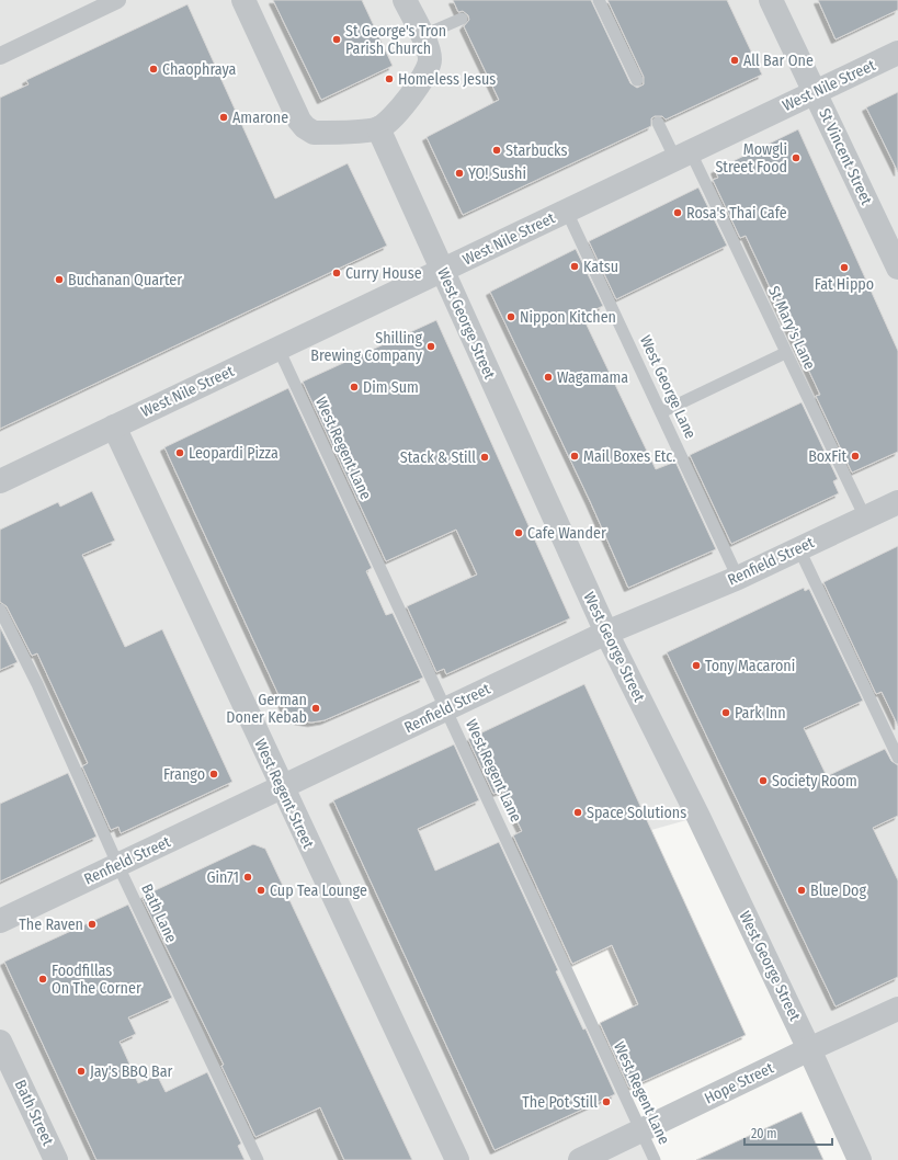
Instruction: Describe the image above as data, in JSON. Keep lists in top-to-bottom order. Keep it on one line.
{"streets":{"street":["West Nile Street","St Vincent Street","West George Street","Renfield Street","West Regent Street","Hope Street","Bath Street"],"lane":["St Mary's Lane","West George Lane","West Regent Lane","Bath Lane"]},"crossings":[["West Nile Street","St Vincent Street"],["West Nile Street","West George Street"],["West Nile Street","St Mary's Lane"],["West Nile Street","West George Lane"],["West Nile Street","West Regent Lane"],["West Nile Street","West Regent Street"],["West George Street","Renfield Street"],["West George Street","Hope Street"],["St Mary's Lane","Renfield Street"],["West George Lane","Renfield Street"],["West Regent Lane","Renfield Street"],["West Regent Lane","Hope Street"],["Renfield Street","West Regent Street"],["Renfield Street","Bath Lane"]],"places":["St George's Tron Parish Church","All Bar One","Chaophraya","Homeless Jesus","Amarone","Starbucks","Mowgli Street Food","YO! Sushi","Rosa's Thai Cafe","Katsu","Fat Hippo","Curry House","Buchanan Quarter","Nippon Kitchen","Shilling Brewing Company","Wagamama","Dim Sum","Leopardi Pizza","Mail Boxes Etc.","BoxFit","Stack & Still","Cafe Wander","Tony Macaroni","German Doner Kebab","Park Inn","Frango","Society Room","Space Solutions","Gin71","Cup Tea Lounge","Blue Dog","The Raven","Foodfillas On The Corner","Jay's BBQ Bar","The Pot Still"],"scale_bar":"20 m"}
